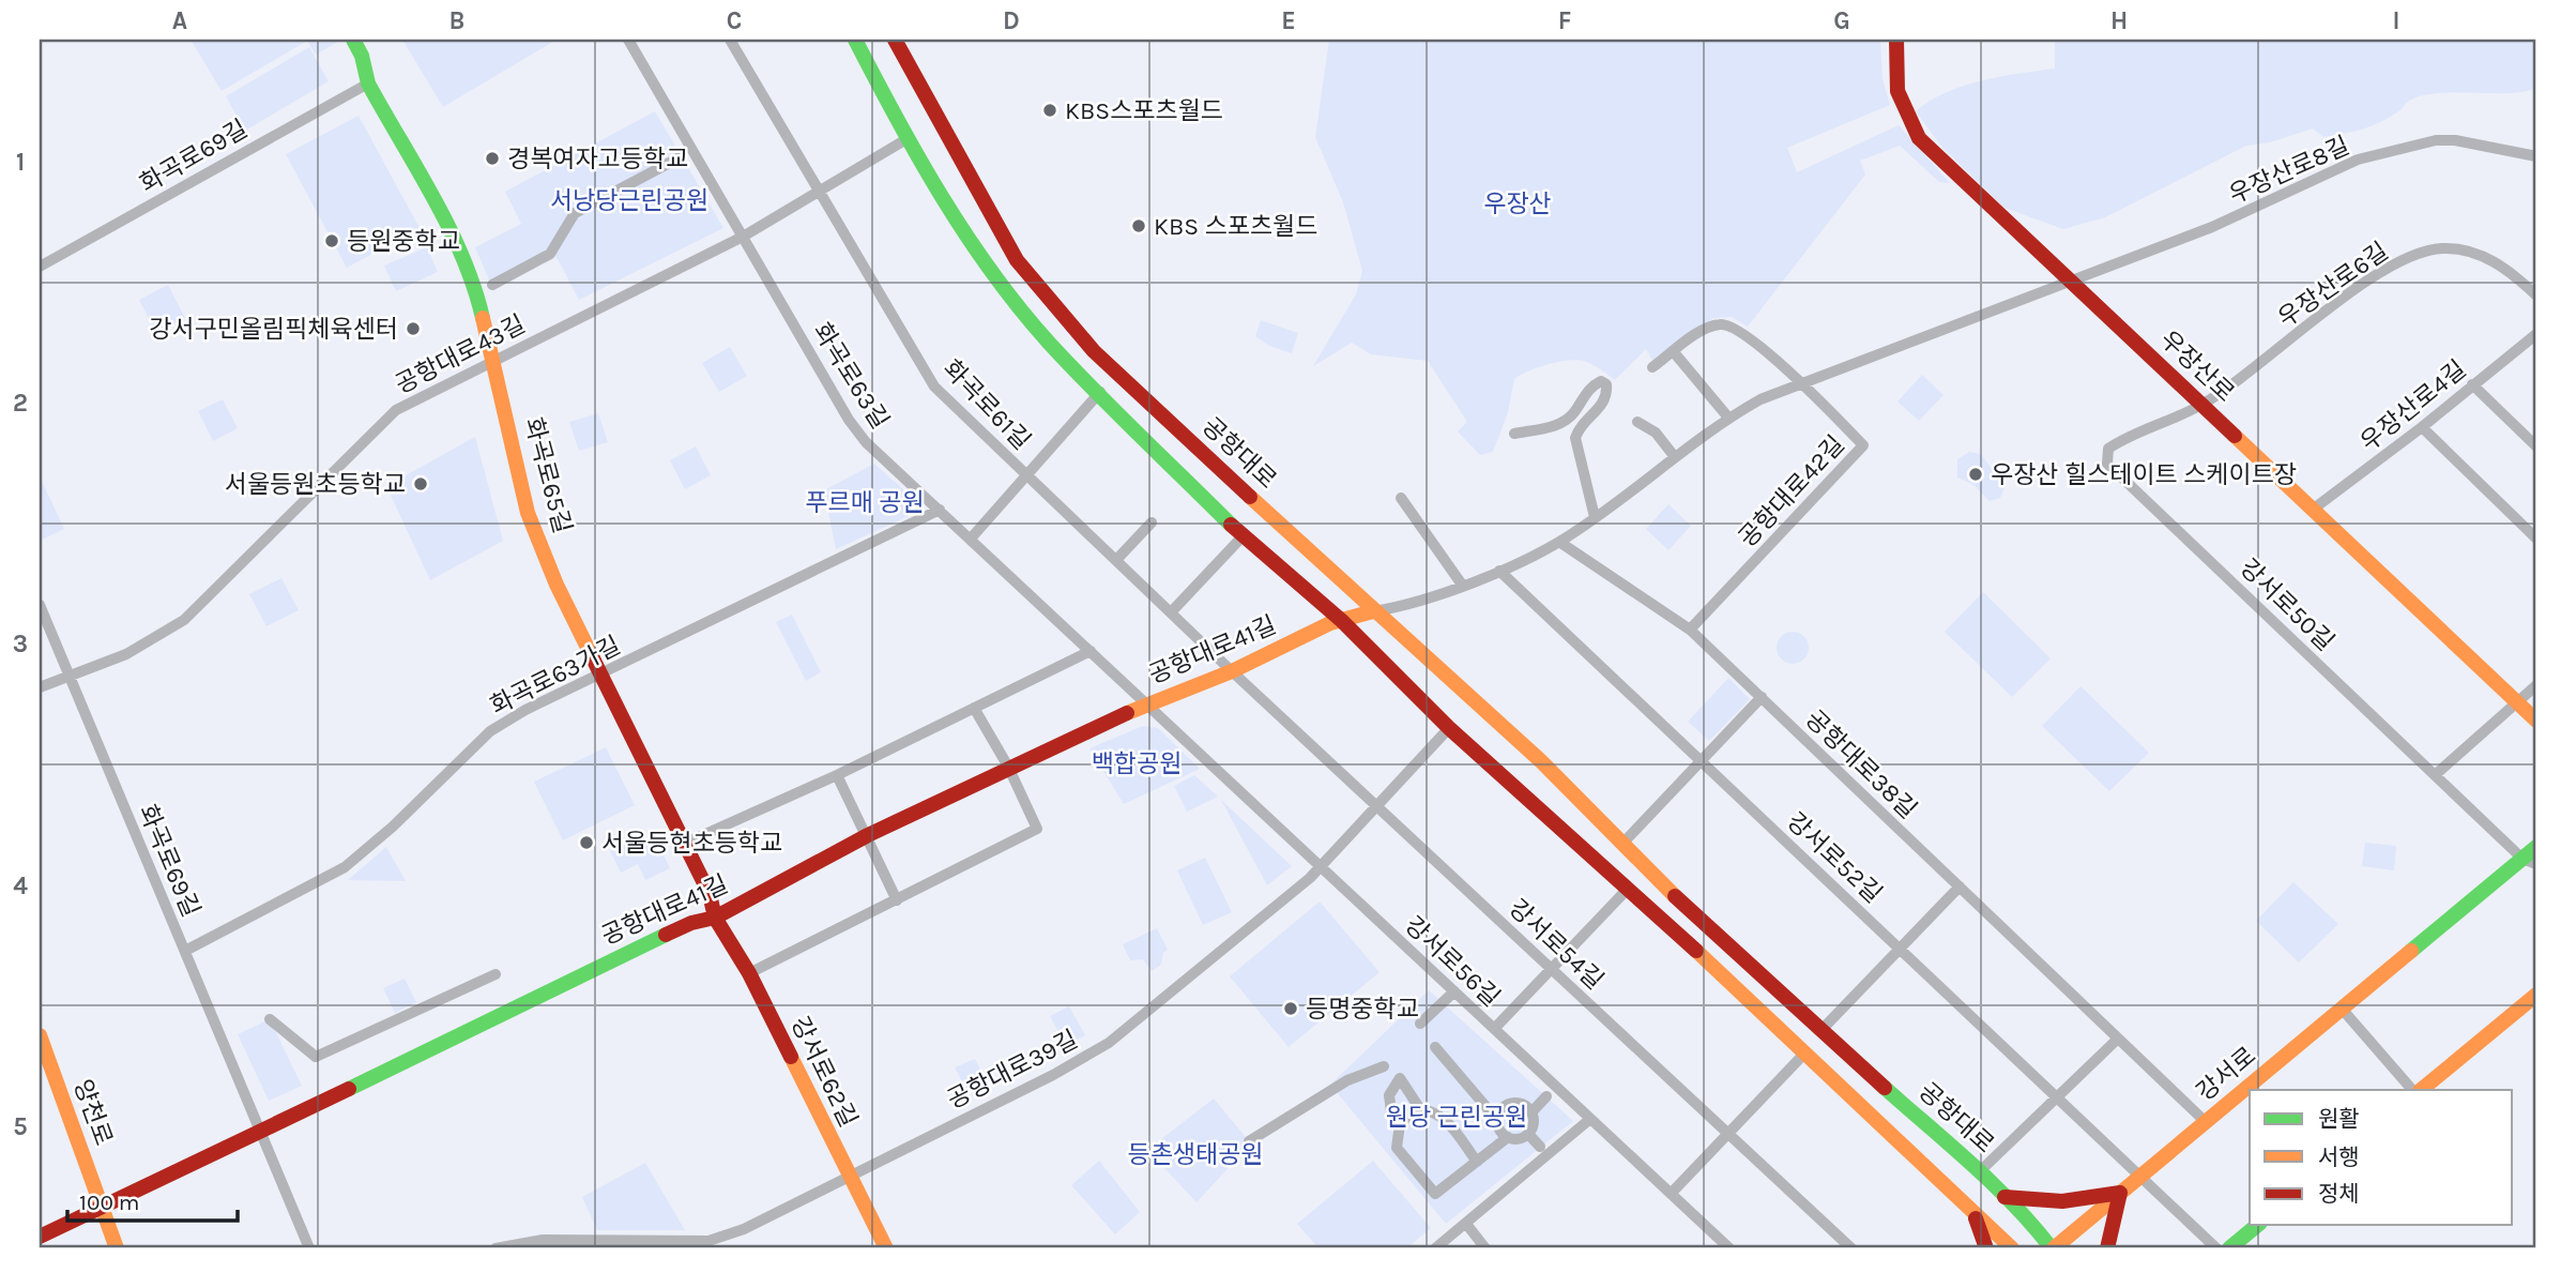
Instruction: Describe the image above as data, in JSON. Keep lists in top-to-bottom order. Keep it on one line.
{"streets":{"main road":["우장산로","공항대로","화곡로65길","공항대로41길","강서로62길","강서로","양천로"],"street":["화곡로69길","우장산로8길","우장산로6길","공항대로43길","화곡로63길","화곡로61길","우장산로4길","공항대로42길","강서로50길","화곡로63가길","공항대로38길","강서로52길","강서로54길","강서로56길","공항대로39길"]},"crossings":[["화곡로69길","공항대로43길"],["화곡로69길","화곡로65길"],["화곡로69길","공항대로41길"],["화곡로69길","화곡로63가길"],["우장산로8길","우장산로"],["우장산로6길","우장산로"],["우장산로6길","강서로50길"],["공항대로43길","화곡로63길"],["공항대로43길","화곡로61길"],["공항대로43길","화곡로65길"],["우장산로","우장산로4길"],["우장산로","강서로50길"],["화곡로63길","공항대로41길"],["화곡로63길","화곡로63가길"],["화곡로63길","강서로56길"],["화곡로61길","공항대로41길"],["화곡로61길","강서로54길"],["공항대로","공항대로41길"],["공항대로","강서로"],["화곡로65길","공항대로41길"],["화곡로65길","화곡로63가길"],["화곡로65길","강서로62길"],["공항대로42길","공항대로38길"],["강서로50길","강서로"],["공항대로41길","강서로54길"],["공항대로41길","강서로56길"],["공항대로41길","강서로62길"],["공항대로41길","양천로"],["공항대로38길","강서로"],["강서로52길","강서로"],["강서로54길","공항대로39길"],["강서로56길","공항대로39길"],["공항대로39길","강서로62길"]],"parks":["서낭당근린공원","우장산","푸르매 공원","백합공원","원당 근린공원","등촌생태공원"],"places":["KBS스포츠월드","경복여자고등학교","KBS 스포츠월드","등원중학교","강서구민올림픽체육센터","우장산 힐스테이트 스케이트장","서울등원초등학교","서울등현초등학교","등명중학교"],"legend":["원활","서행","정체"],"scale_bar":"100 m","grid":{"columns":["A","B","C","D","E","F","G","H","I"],"rows":["1","2","3","4","5"]}}
